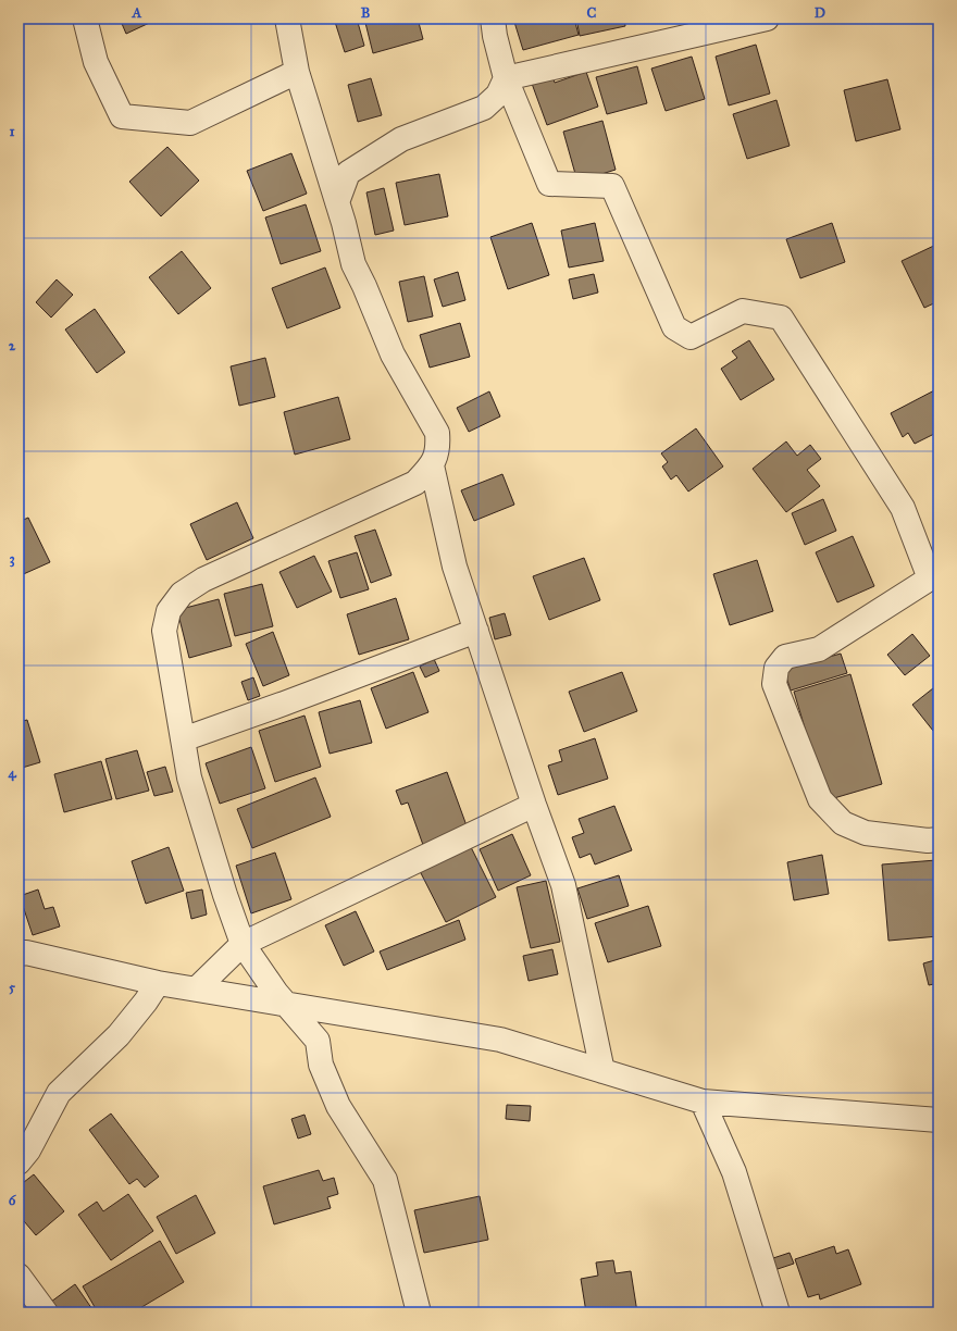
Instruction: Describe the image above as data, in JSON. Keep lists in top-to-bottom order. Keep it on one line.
{"grid":{"columns":["A","B","C","D"],"rows":["1","2","3","4","5","6"]}}
